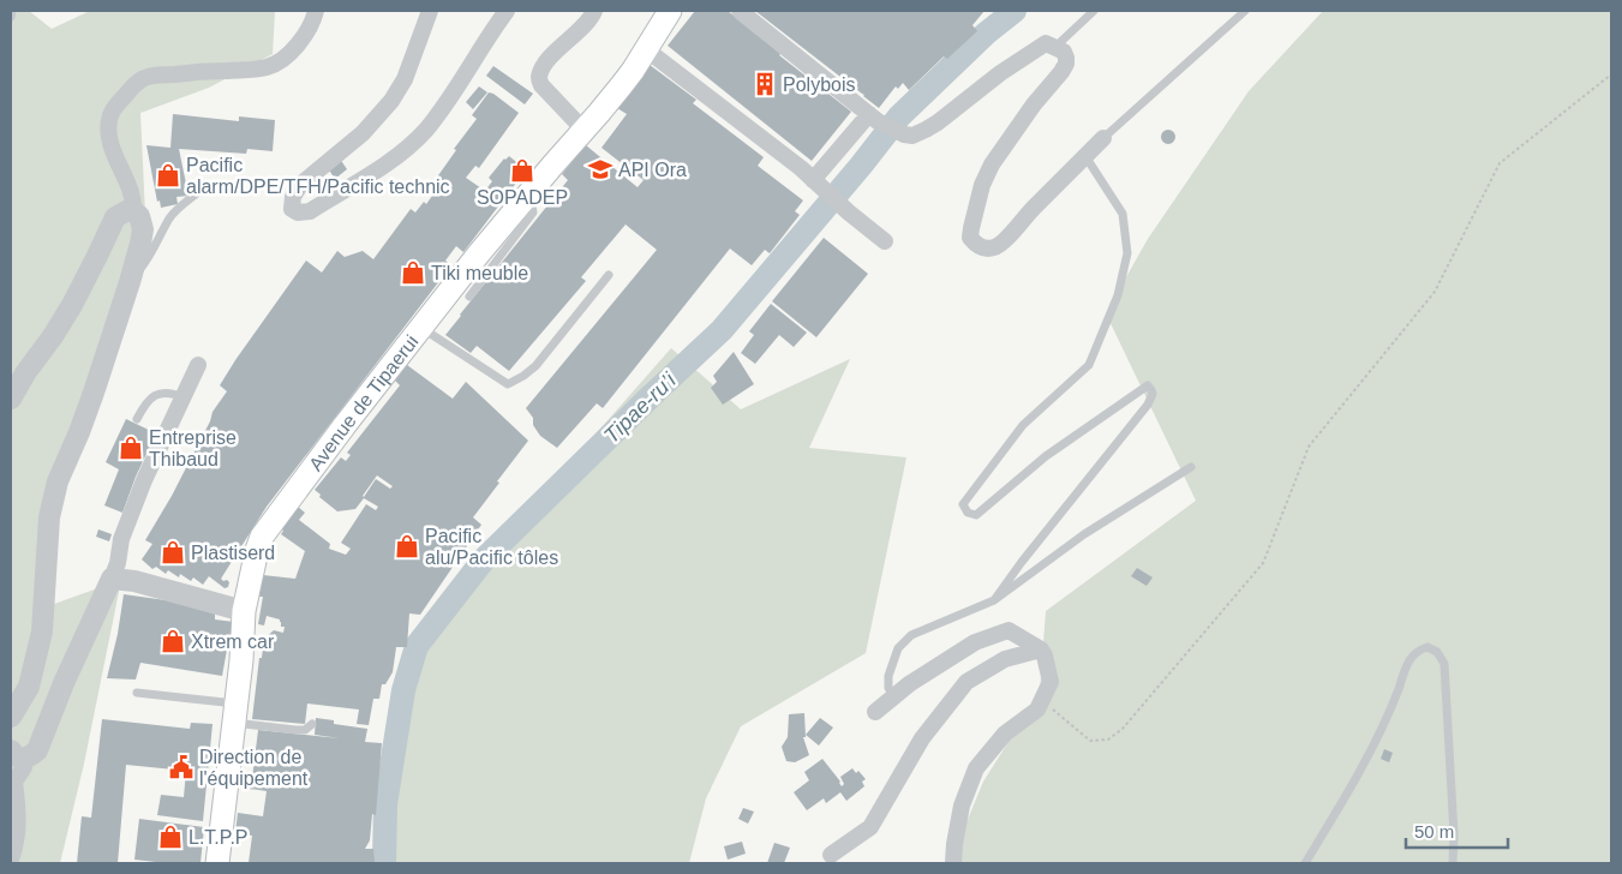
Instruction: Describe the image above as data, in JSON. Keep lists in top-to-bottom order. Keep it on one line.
{"streets":{"main road":["Avenue de Tipaerui"]},"water":["Tipae-ru’i"],"places":{"building":["Polybois"],"school or university":["API Ora"],"shop":["SOPADEP","Pacific alarm/DPE/TFH/Pacific technic","Tiki meuble","Entreprise Thibaud","Pacific alu/Pacific tôles","Plastiserd","Xtrem car","L.T.P.P"],"public building":["Direction de l'équipement"]},"scale_bar":"50 m"}
